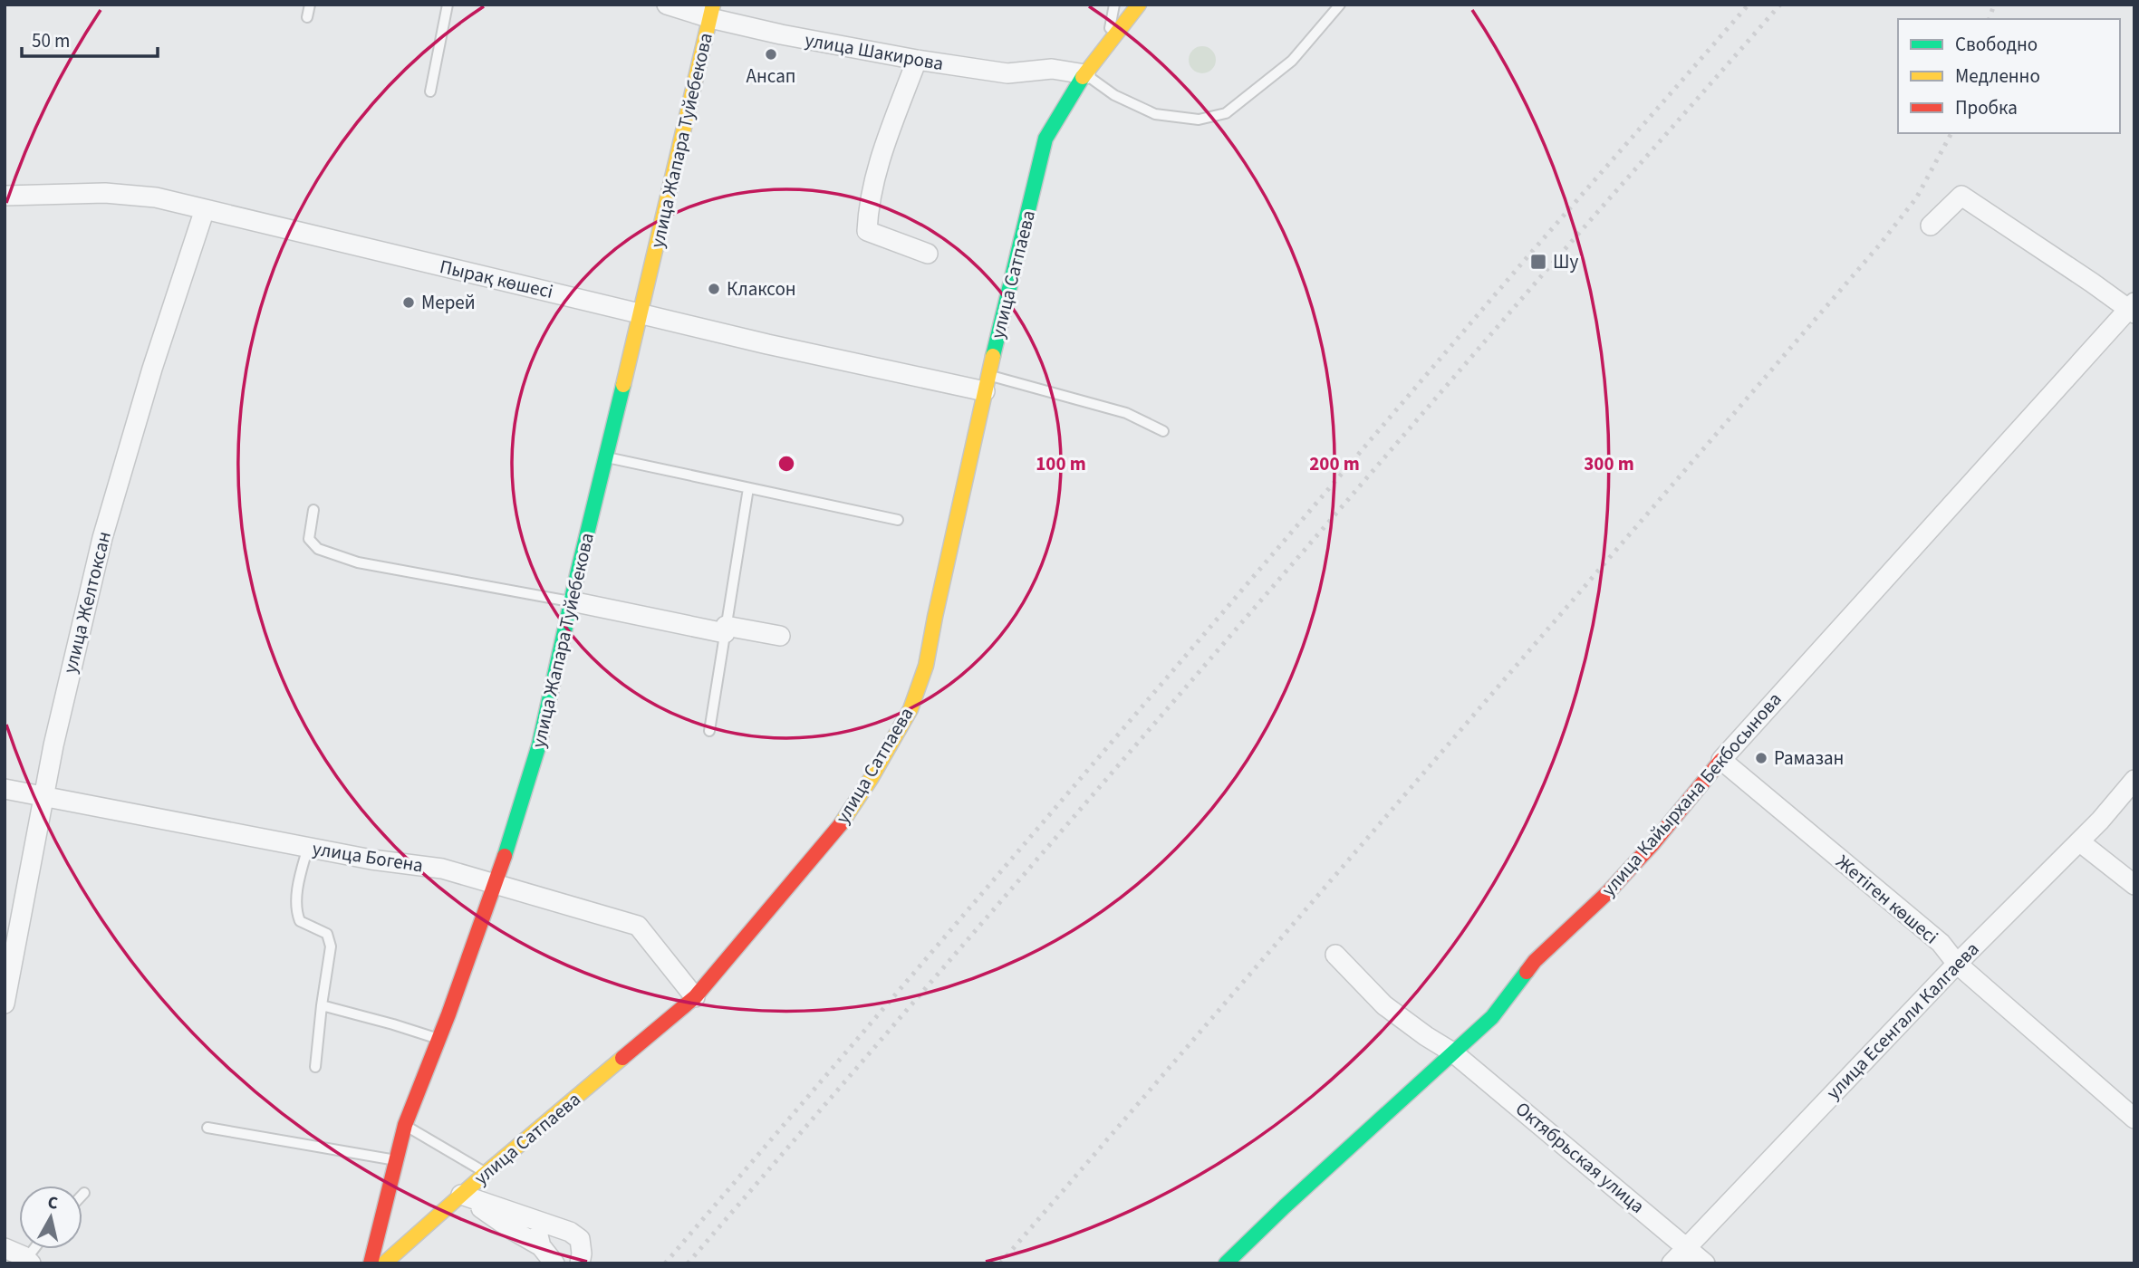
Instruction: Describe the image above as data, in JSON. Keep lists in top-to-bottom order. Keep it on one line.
{"streets":{"street":["улица Шакирова","улица Жапара Туйебекова","улица Сатпаева","Пырақ көшесі","улица Желтоксан","улица Кайырхана Бекбосынова","улица Богена","Жетіген көшесі","улица Есенгали Калгаева","Октябрьская улица"]},"crossings":[["улица Шакирова","улица Жапара Туйебекова"],["улица Шакирова","улица Сатпаева"],["улица Жапара Туйебекова","Пырақ көшесі"],["улица Жапара Туйебекова","улица Богена"],["улица Сатпаева","Пырақ көшесі"],["улица Сатпаева","улица Богена"],["Пырақ көшесі","улица Желтоксан"],["улица Желтоксан","улица Богена"],["улица Кайырхана Бекбосынова","Жетіген көшесі"],["улица Кайырхана Бекбосынова","Октябрьская улица"],["Жетіген көшесі","улица Есенгали Калгаева"],["улица Есенгали Калгаева","Октябрьская улица"]],"places":{"other":["Ансап","Клаксон","Мерей","Рамазан"],"transit":["Шу"]},"legend":["Свободно","Медленно","Пробка"],"scale_bar":"50 m","north":"top","rings":["100 m","200 m","300 m"]}
